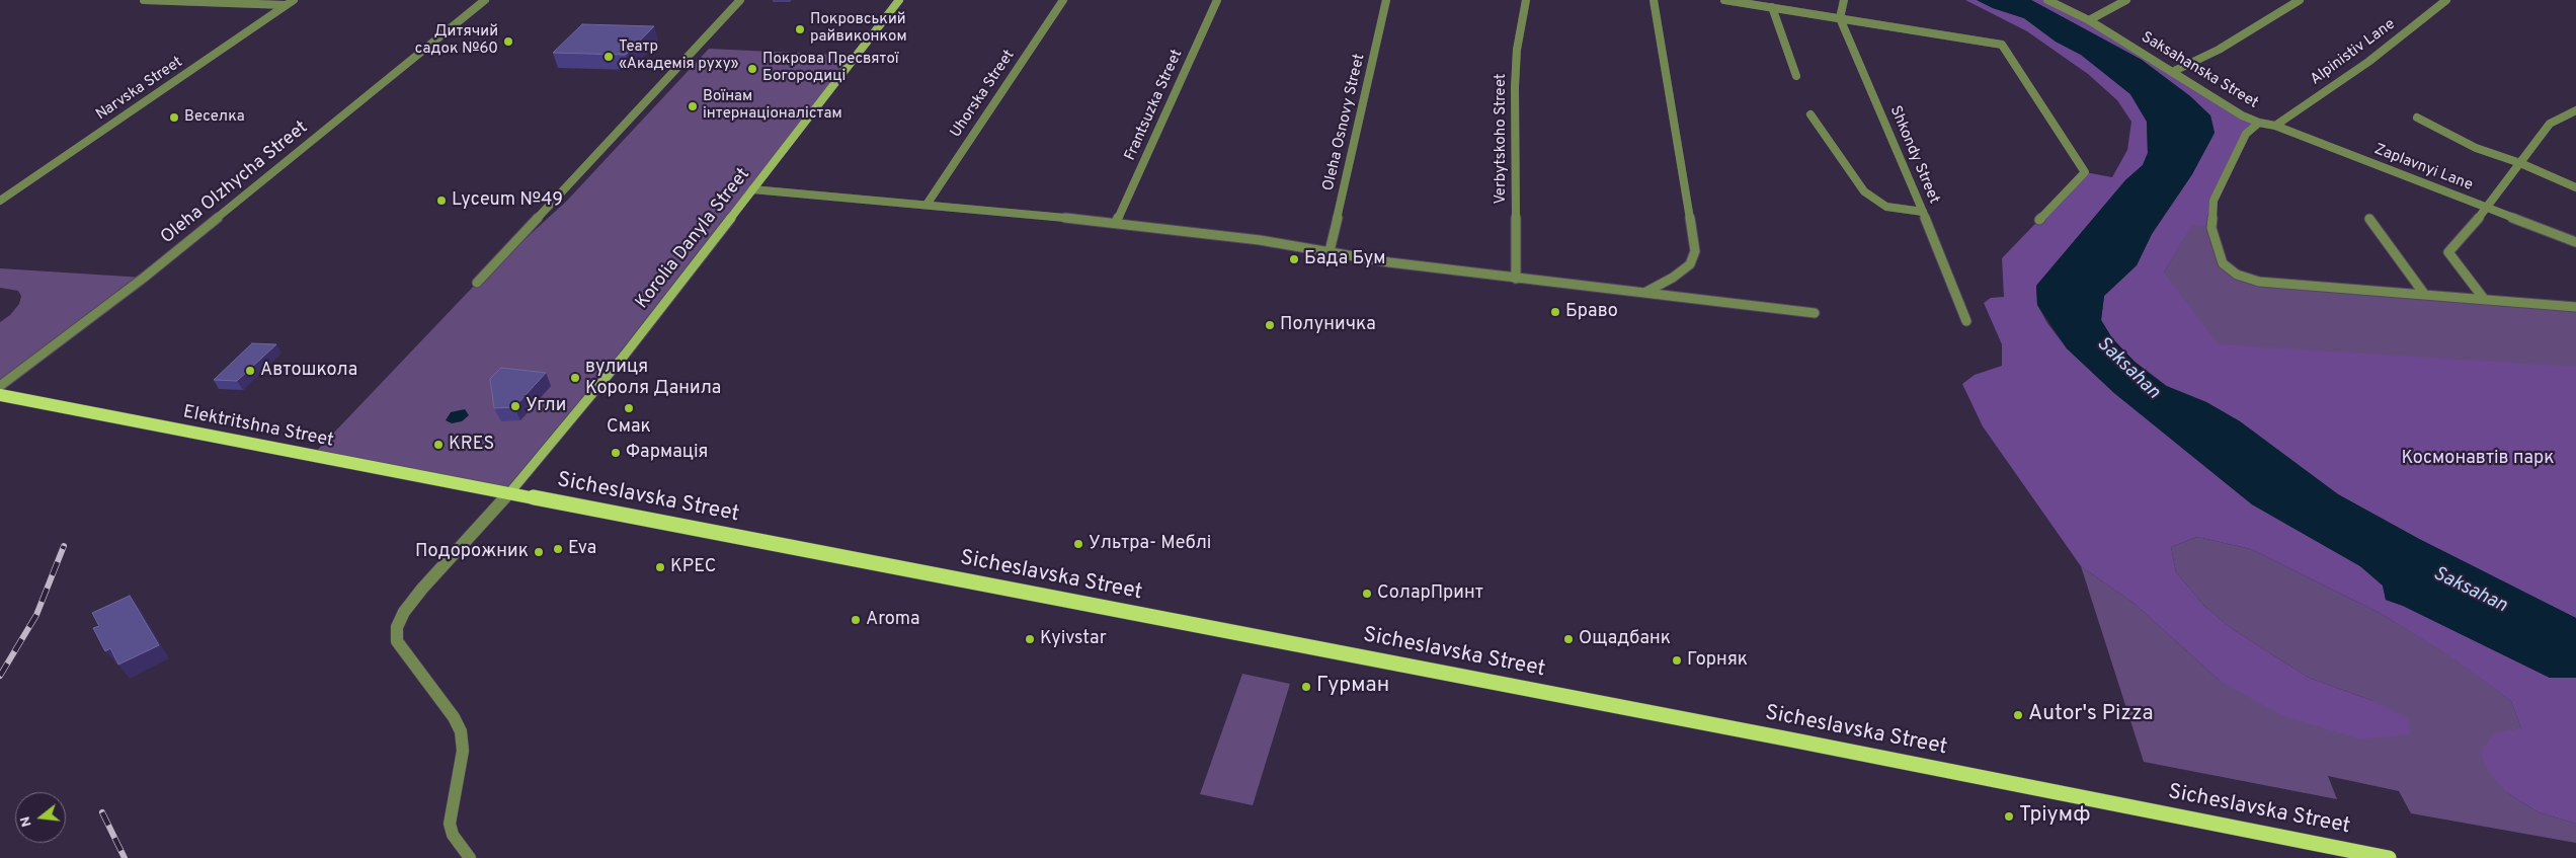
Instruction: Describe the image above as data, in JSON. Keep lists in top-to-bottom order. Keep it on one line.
{"streets":{"main road":["Korolia Danyla Street","Elektritshna Street","Sicheslavska Street"],"street":["Alpinistiv Lane","Saksahanska Street","Narvska Street","Uhorska Street","Frantsuzka Street","Oleha Osnovy Street","Verbytskoho Street","Shkondy Street","Zaplavnyi Lane","Oleha Olzhycha Street"]},"crossings":[["Alpinistiv Lane","Zaplavnyi Lane"],["Saksahanska Street","Zaplavnyi Lane"],["Korolia Danyla Street","Elektritshna Street"],["Korolia Danyla Street","Sicheslavska Street"],["Elektritshna Street","Sicheslavska Street"]],"water":["Saksahan"],"parks":["Космонавтів парк"],"places":["Покровський райвиконком","Дитячий садок №60","Театр «Академія руху»","Покрова Пресвятої Богородиці","Воїнам інтернаціоналістам","Веселка","Lyceum №49","Бада Бум","Браво","Полуничка","Автошкола","вулиця Короля Данила","Угли","Смак","KRES","Фармація","Ультра- Меблі","Eva","Подорожник","КРЕС","СоларПринт","Aroma","Kyivstar","Ощадбанк","Горняк","Гурман","Autor's Pizza","Тріумф"],"north":"left"}
